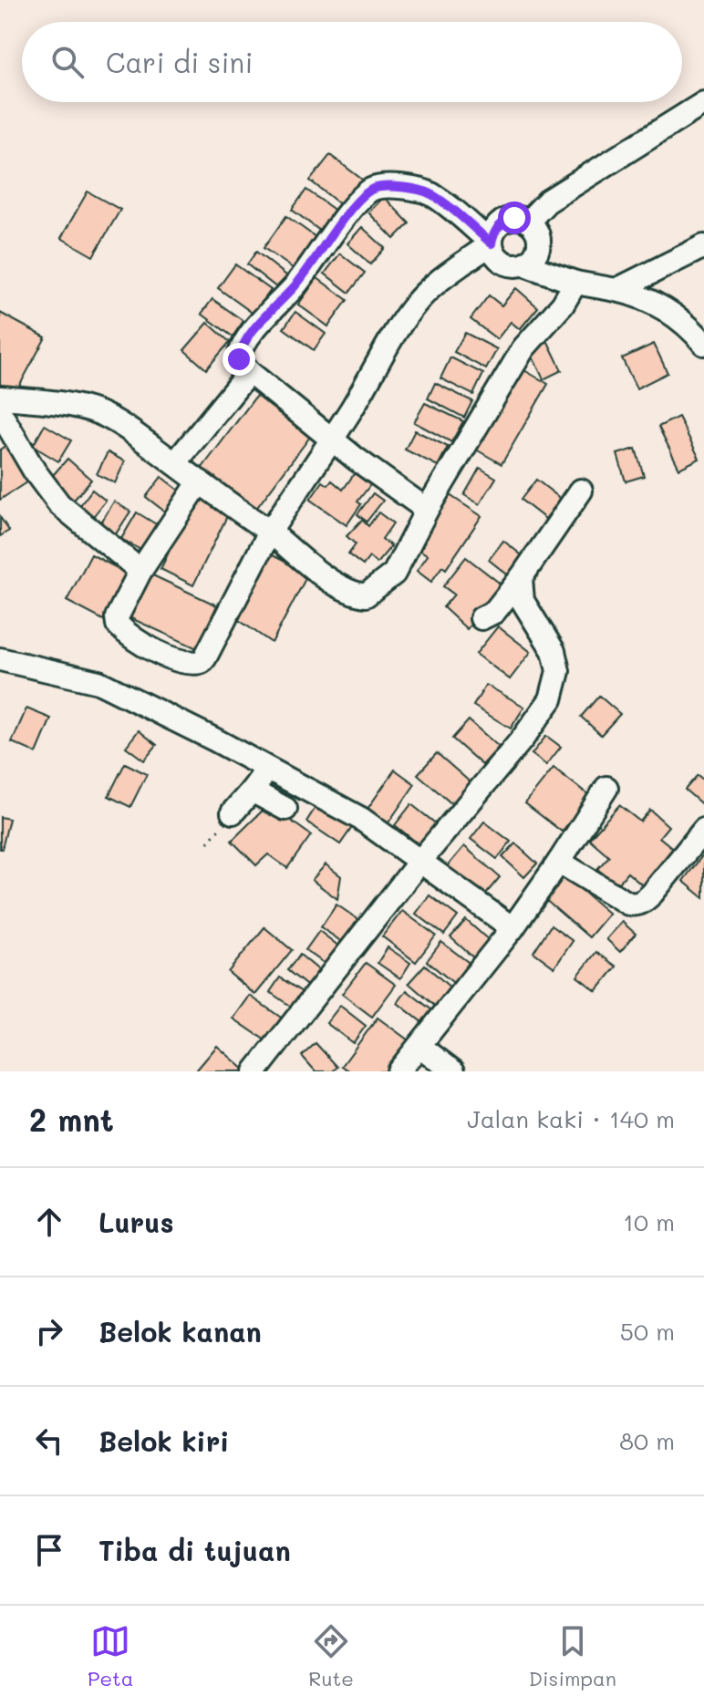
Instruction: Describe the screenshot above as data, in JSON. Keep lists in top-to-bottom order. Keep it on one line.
{"page":{"search":"Cari di sini","heading":["2 mnt","Jalan kaki · 140 m"],"list":[["Lurus","10 m"],["Belok kanan","50 m"],["Belok kiri","80 m"],"Tiba di tujuan"],"nav":["Peta","Rute","Disimpan"]}}
